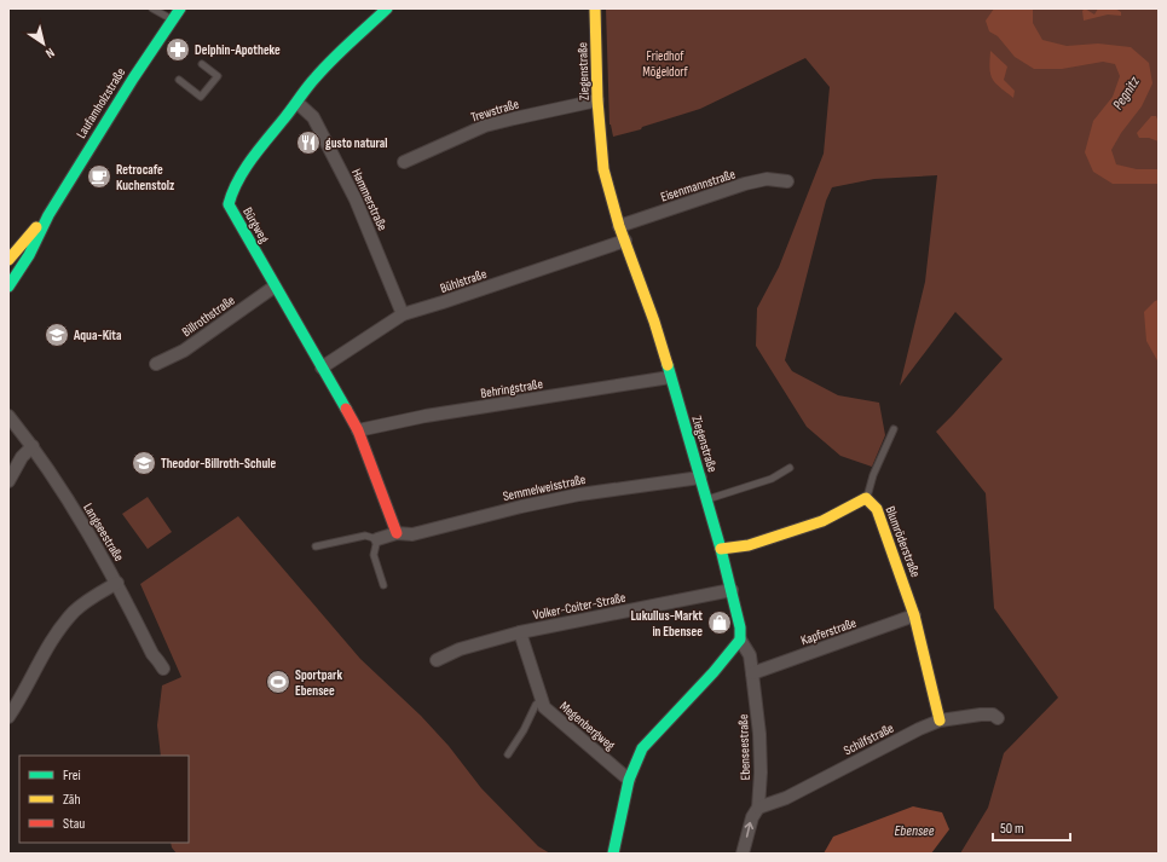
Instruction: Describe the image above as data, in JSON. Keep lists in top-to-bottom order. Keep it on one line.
{"streets":{"street":["Ziegenstraße","Laufamholzstraße","Trewstraße","Eisenmannstraße","Hammerstraße","Bürgweg","Bühlstraße","Billrothstraße","Behringstraße","Semmelweisstraße","Langseestraße","Blumröderstraße","Volker-Coiter-Straße","Kapferstraße","Megenbergweg","Schilfstraße","Ebenseestraße"]},"crossings":[["Ziegenstraße","Trewstraße"],["Ziegenstraße","Eisenmannstraße"],["Ziegenstraße","Bühlstraße"],["Ziegenstraße","Behringstraße"],["Ziegenstraße","Semmelweisstraße"],["Ziegenstraße","Blumröderstraße"],["Ziegenstraße","Volker-Coiter-Straße"],["Ziegenstraße","Ebenseestraße"],["Hammerstraße","Bürgweg"],["Hammerstraße","Bühlstraße"],["Bürgweg","Bühlstraße"],["Bürgweg","Billrothstraße"],["Bürgweg","Behringstraße"],["Blumröderstraße","Kapferstraße"],["Blumröderstraße","Schilfstraße"],["Volker-Coiter-Straße","Megenbergweg"],["Kapferstraße","Ebenseestraße"],["Schilfstraße","Ebenseestraße"]],"water":["Pegnitz","Ebensee"],"parks":["Friedhof Mögeldorf"],"places":{"pharmacy":["Delphin-Apotheke"],"restaurant":["gusto natural"],"cafe":["Retrocafe Kuchenstolz"],"school or university":["Aqua-Kita","Theodor-Billroth-Schule"],"shop":["Lukullus-Markt in Ebensee"],"sports":["Sportpark Ebensee"]},"legend":["Frei","Zäh","Stau"],"scale_bar":"50 m","north":"bottom right"}
